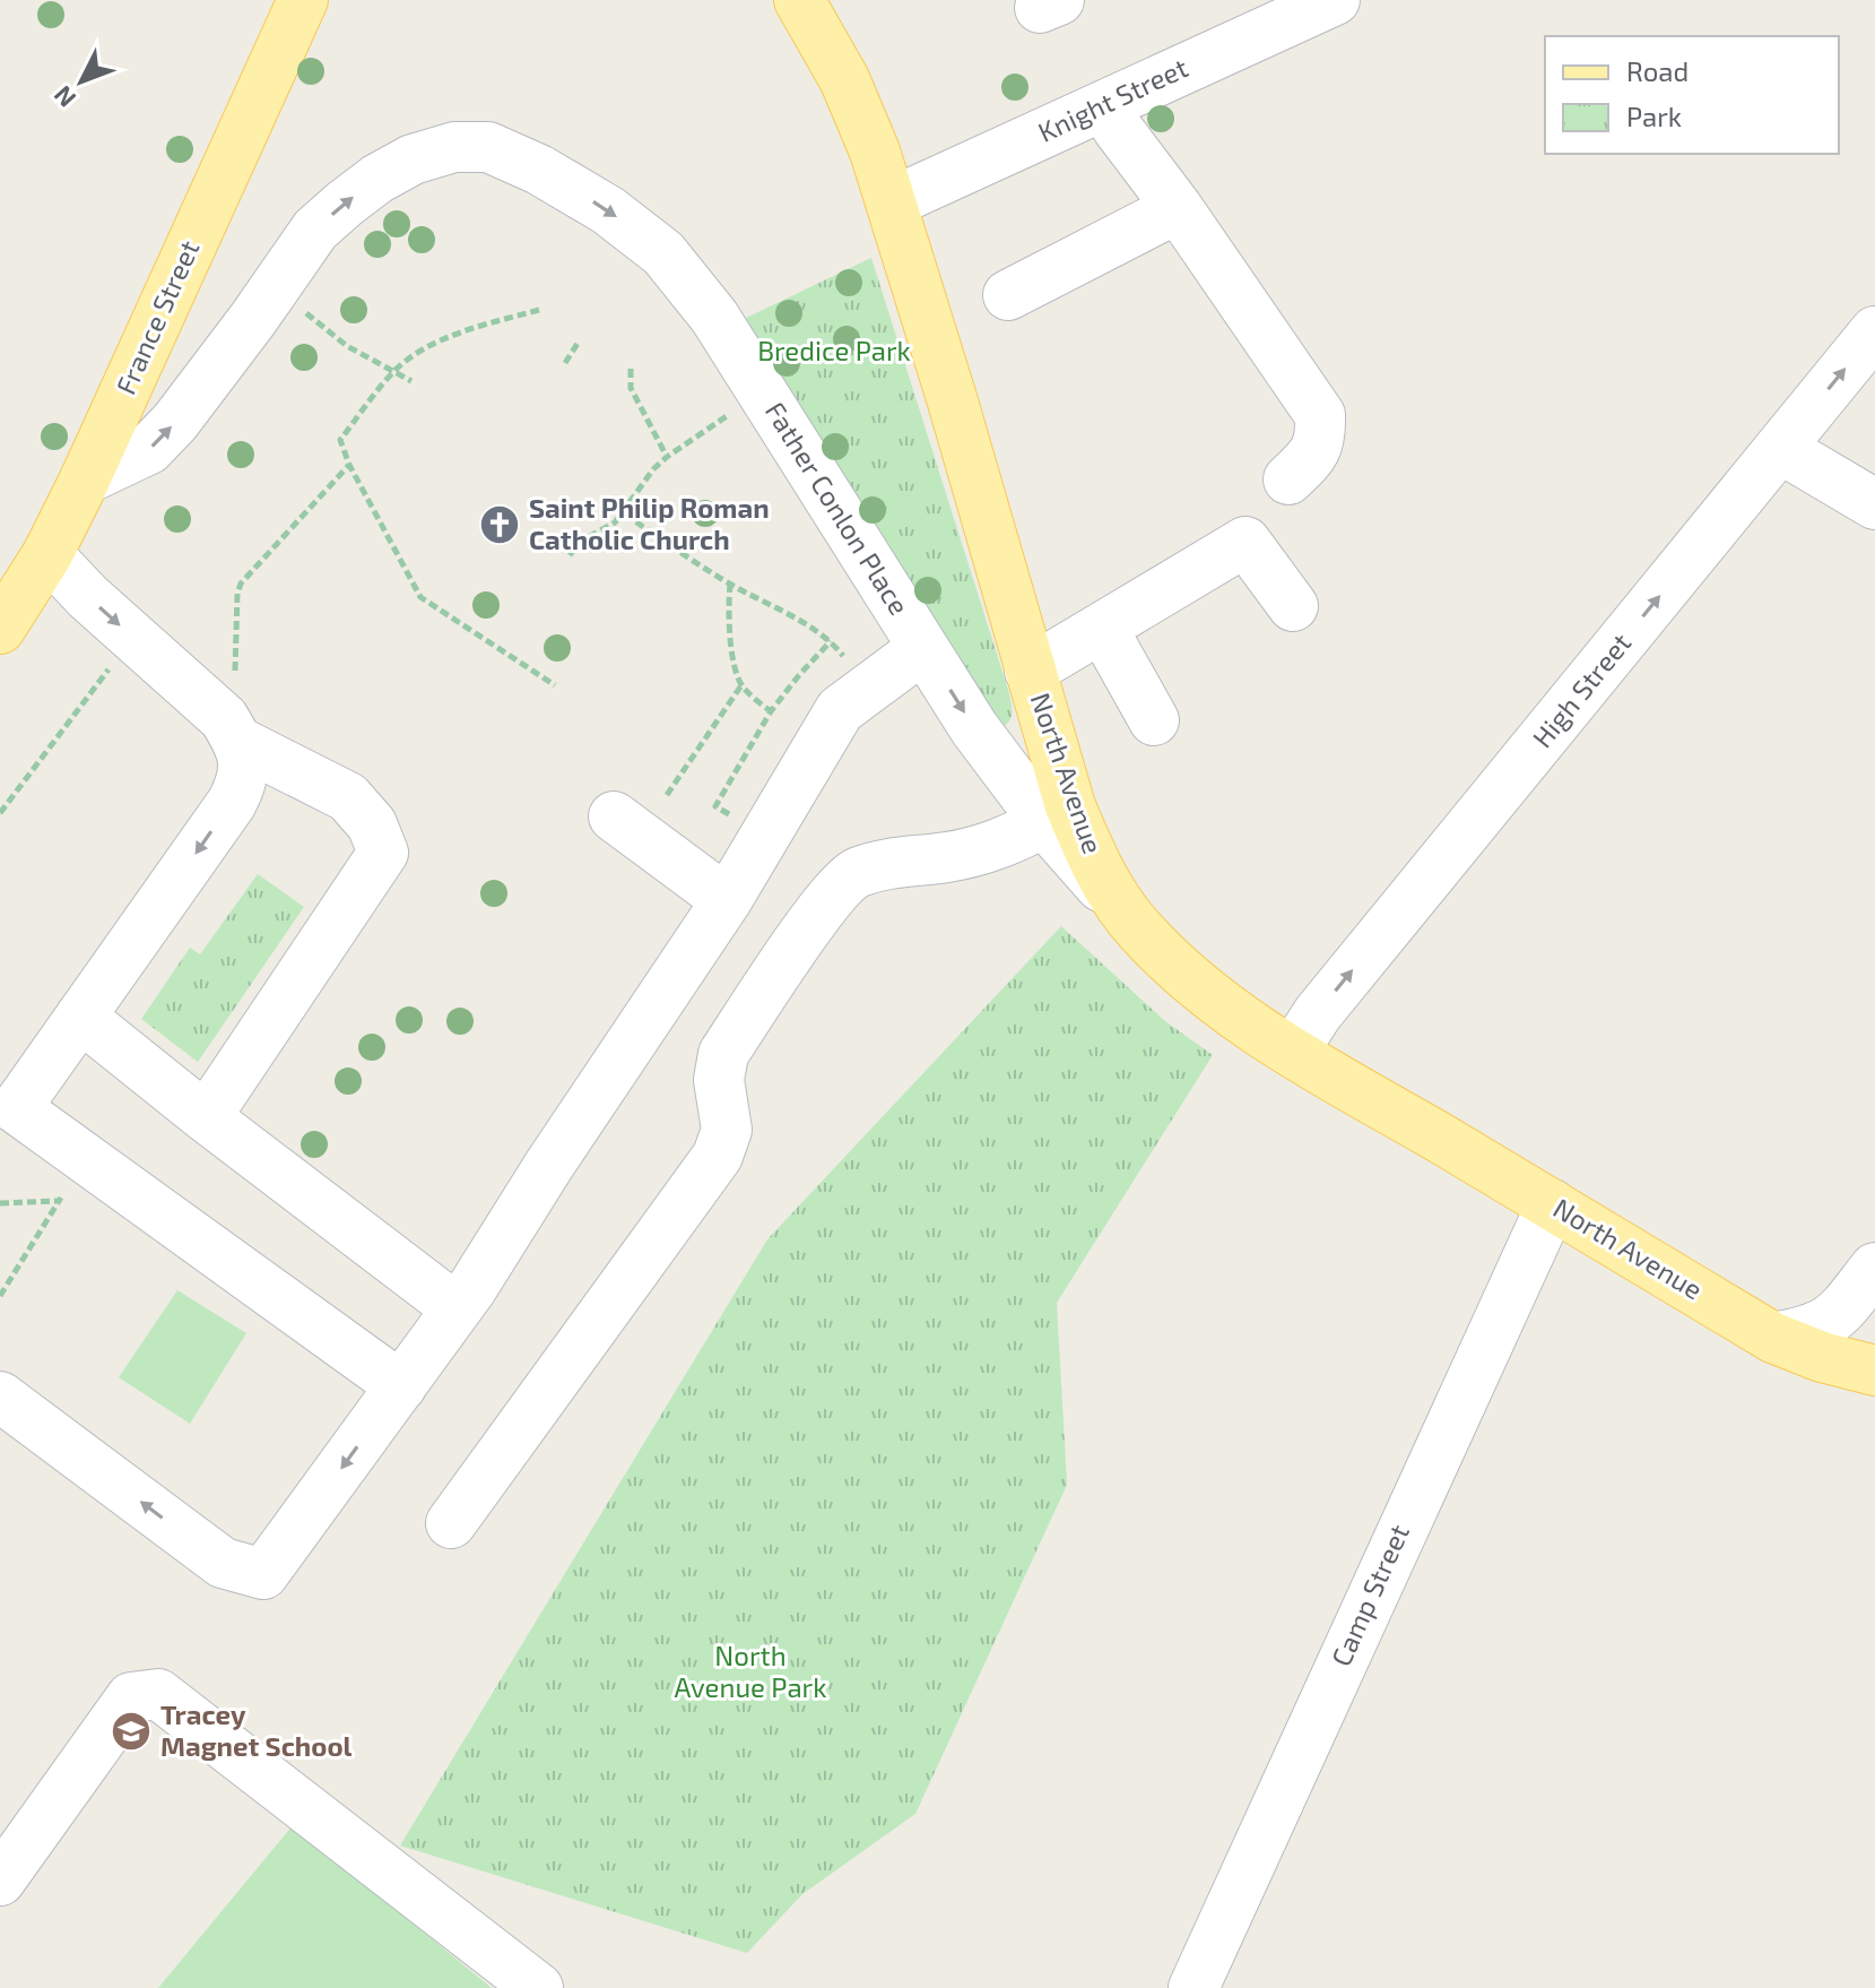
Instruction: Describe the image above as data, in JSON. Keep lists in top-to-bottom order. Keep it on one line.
{"streets":{"main road":["France Street","North Avenue"],"street":["Knight Street","Father Conlon Place","High Street","Camp Street"]},"crossings":[["Knight Street","North Avenue"],["France Street","Father Conlon Place"],["Father Conlon Place","North Avenue"],["High Street","North Avenue"],["North Avenue","Camp Street"]],"one_way":["High Street"],"parks":["Bredice Park","North Avenue Park"],"places":{"church":["Saint Philip Roman Catholic Church"],"school or university":["Tracey Magnet School"]},"legend":["Road","Park"],"north":"bottom left"}
